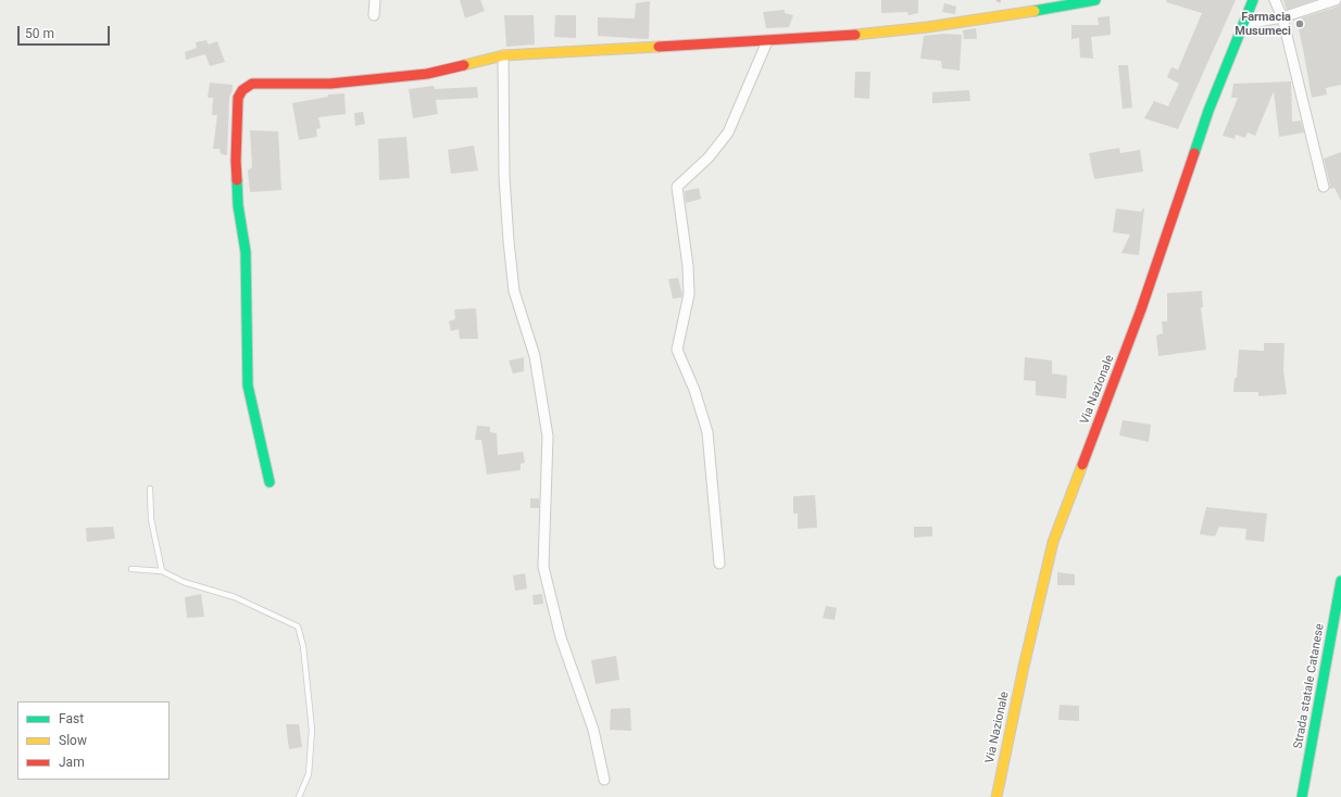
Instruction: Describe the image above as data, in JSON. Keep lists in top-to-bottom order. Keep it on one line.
{"streets":{"street":["Via Nazionale","Strada statale Catanese"]},"places":["Farmacia Musumeci"],"legend":["Fast","Slow","Jam"],"scale_bar":"50 m"}
